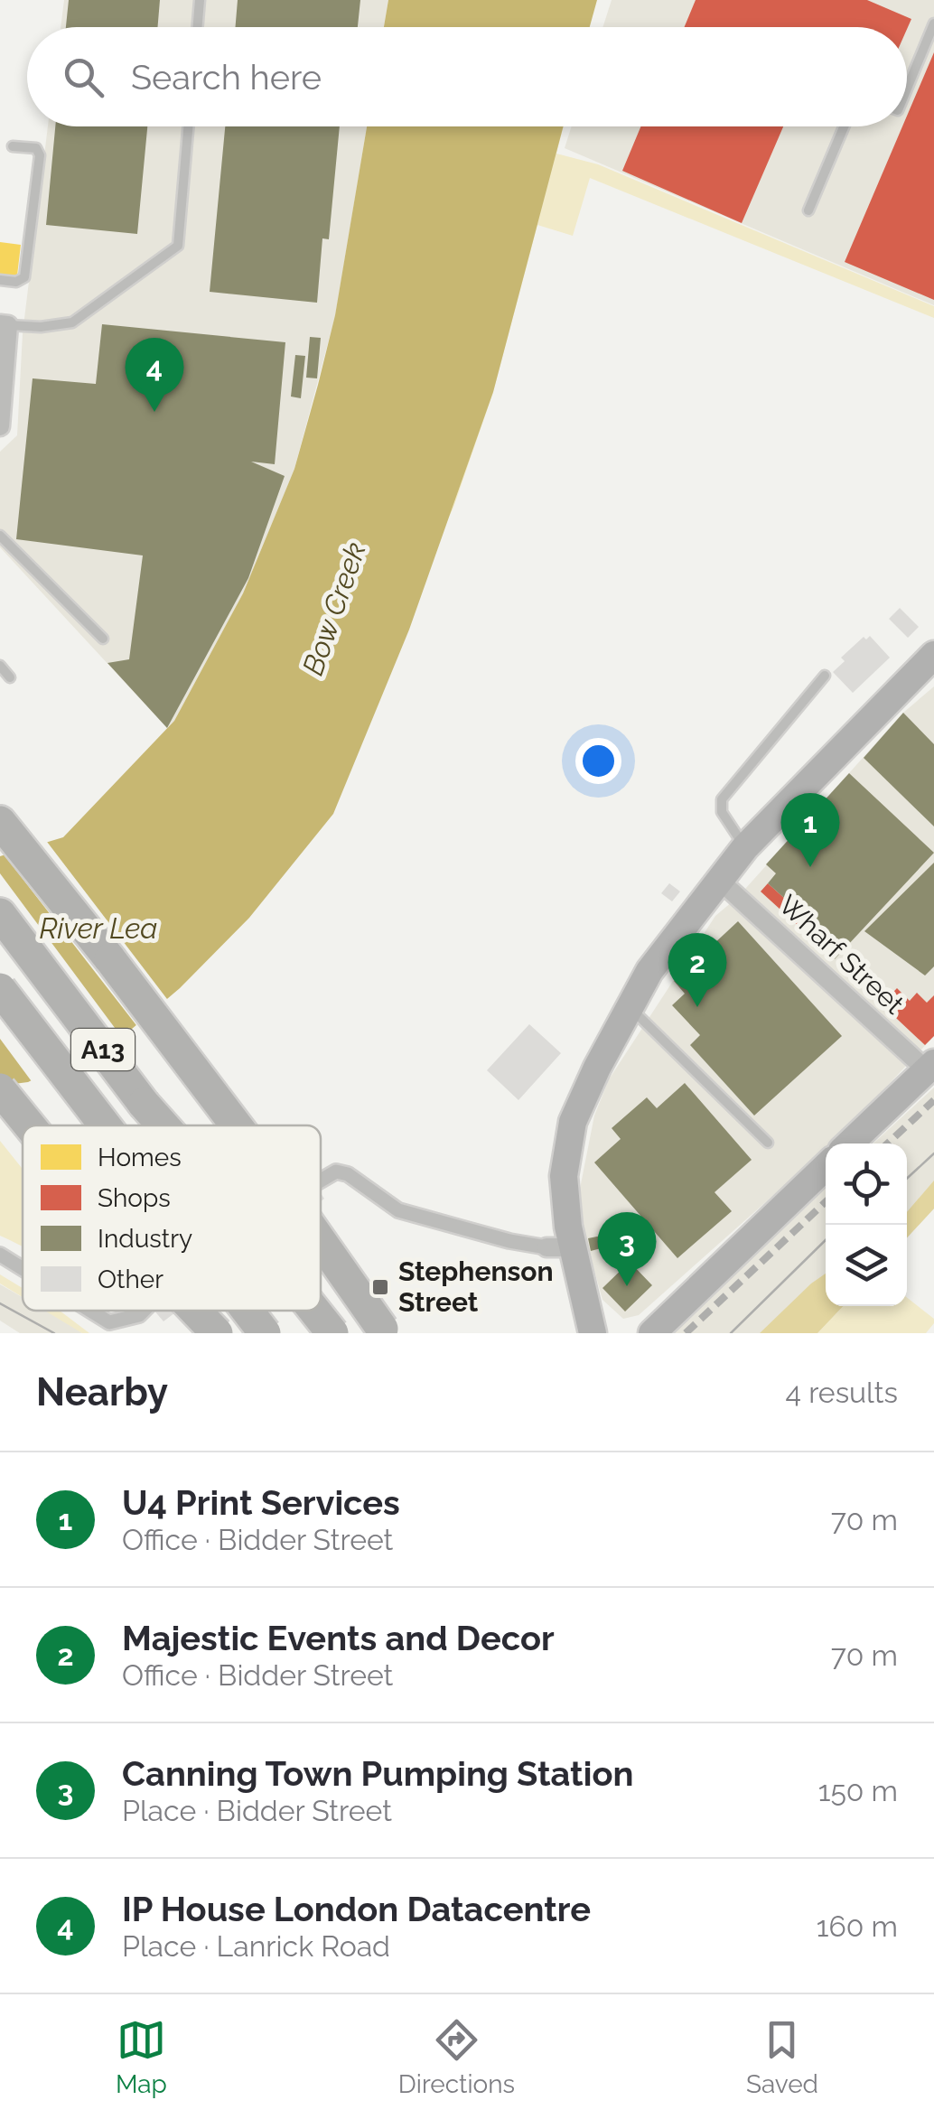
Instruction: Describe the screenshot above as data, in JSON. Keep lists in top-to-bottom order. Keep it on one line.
{"streets":{"highway":["A13"],"street":["Wharf Street"]},"water":["Bow Creek","River Lea"],"places":{"transit":["Stephenson Street"]},"legend":["Homes","Shops","Industry","Other"],"page":{"search":"Search here","pins":["4","1","2","3"],"heading":["Nearby","4 results"],"list":[{"mark":"1","name":"U4 Print Services","note":"Office · Bidder Street","value":"70 m"},{"mark":"2","name":"Majestic Events and Decor","note":"Office · Bidder Street","value":"70 m"},{"mark":"3","name":"Canning Town Pumping Station","note":"Place · Bidder Street","value":"150 m"},{"mark":"4","name":"IP House London Datacentre","note":"Place · Lanrick Road","value":"160 m"}],"nav":["Map","Directions","Saved"]}}
